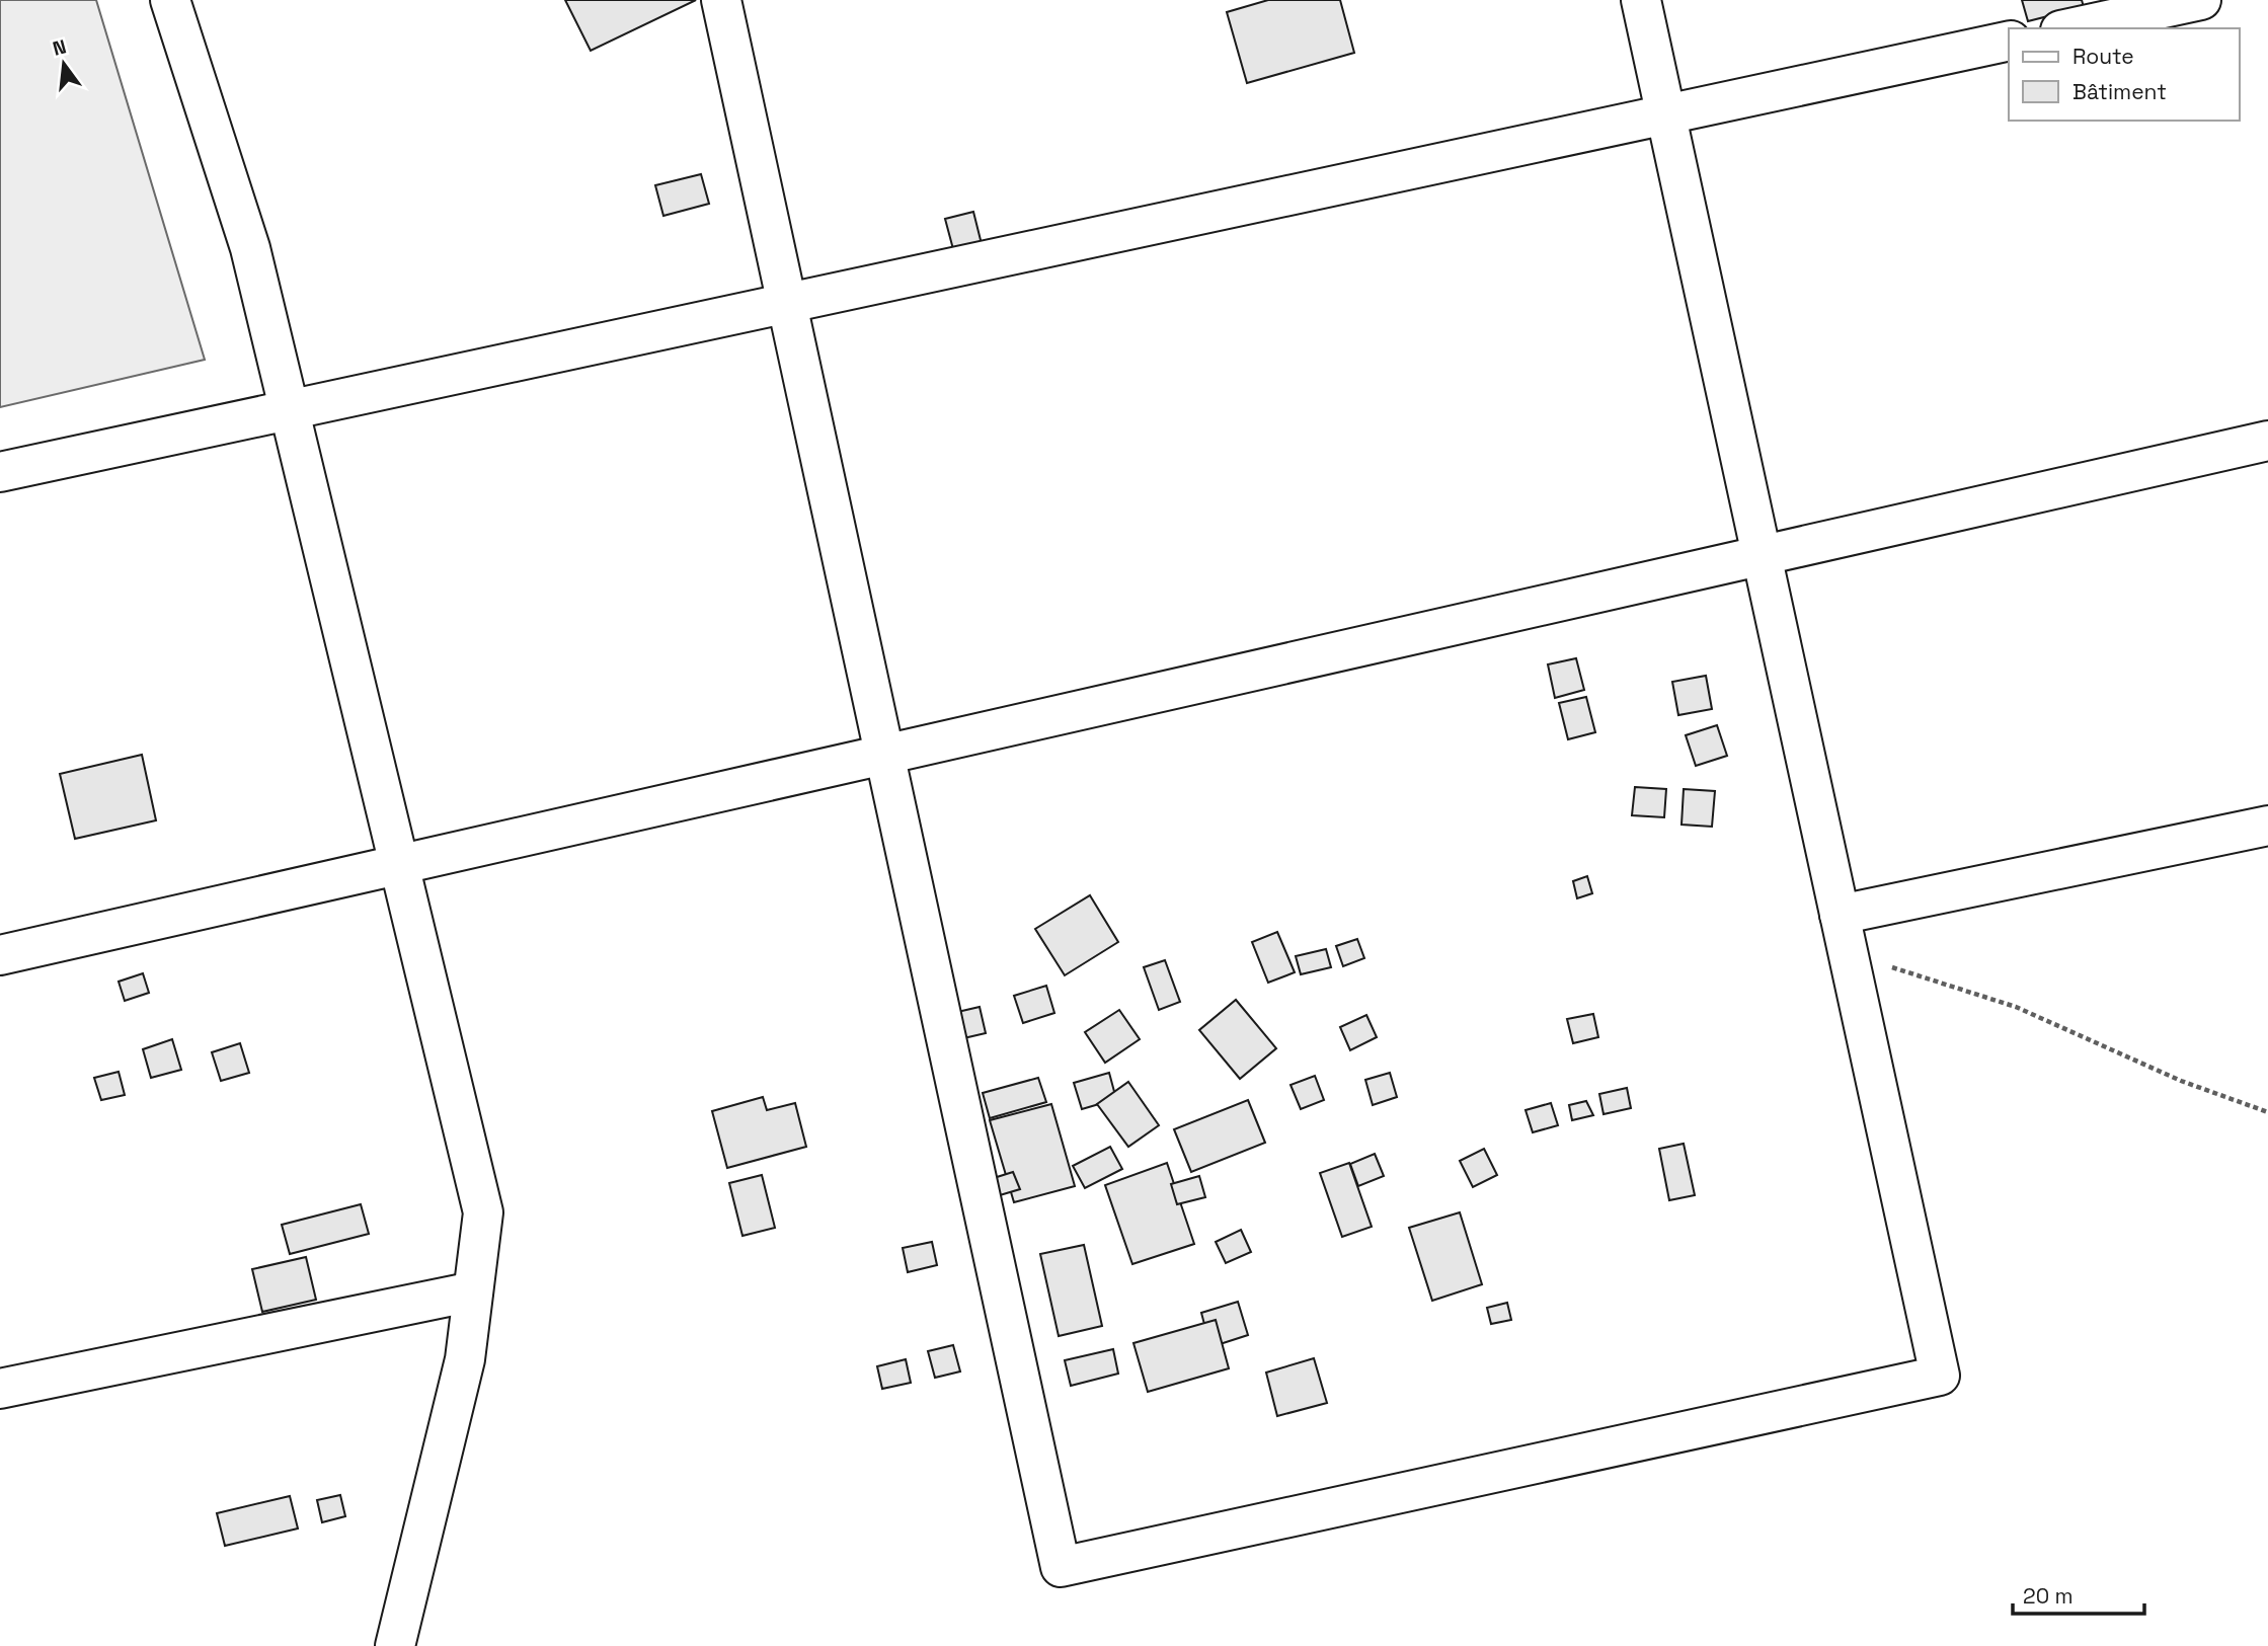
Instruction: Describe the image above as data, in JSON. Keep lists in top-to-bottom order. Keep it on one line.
{"legend":["Route","Bâtiment"],"scale_bar":"20 m","north":"top"}
